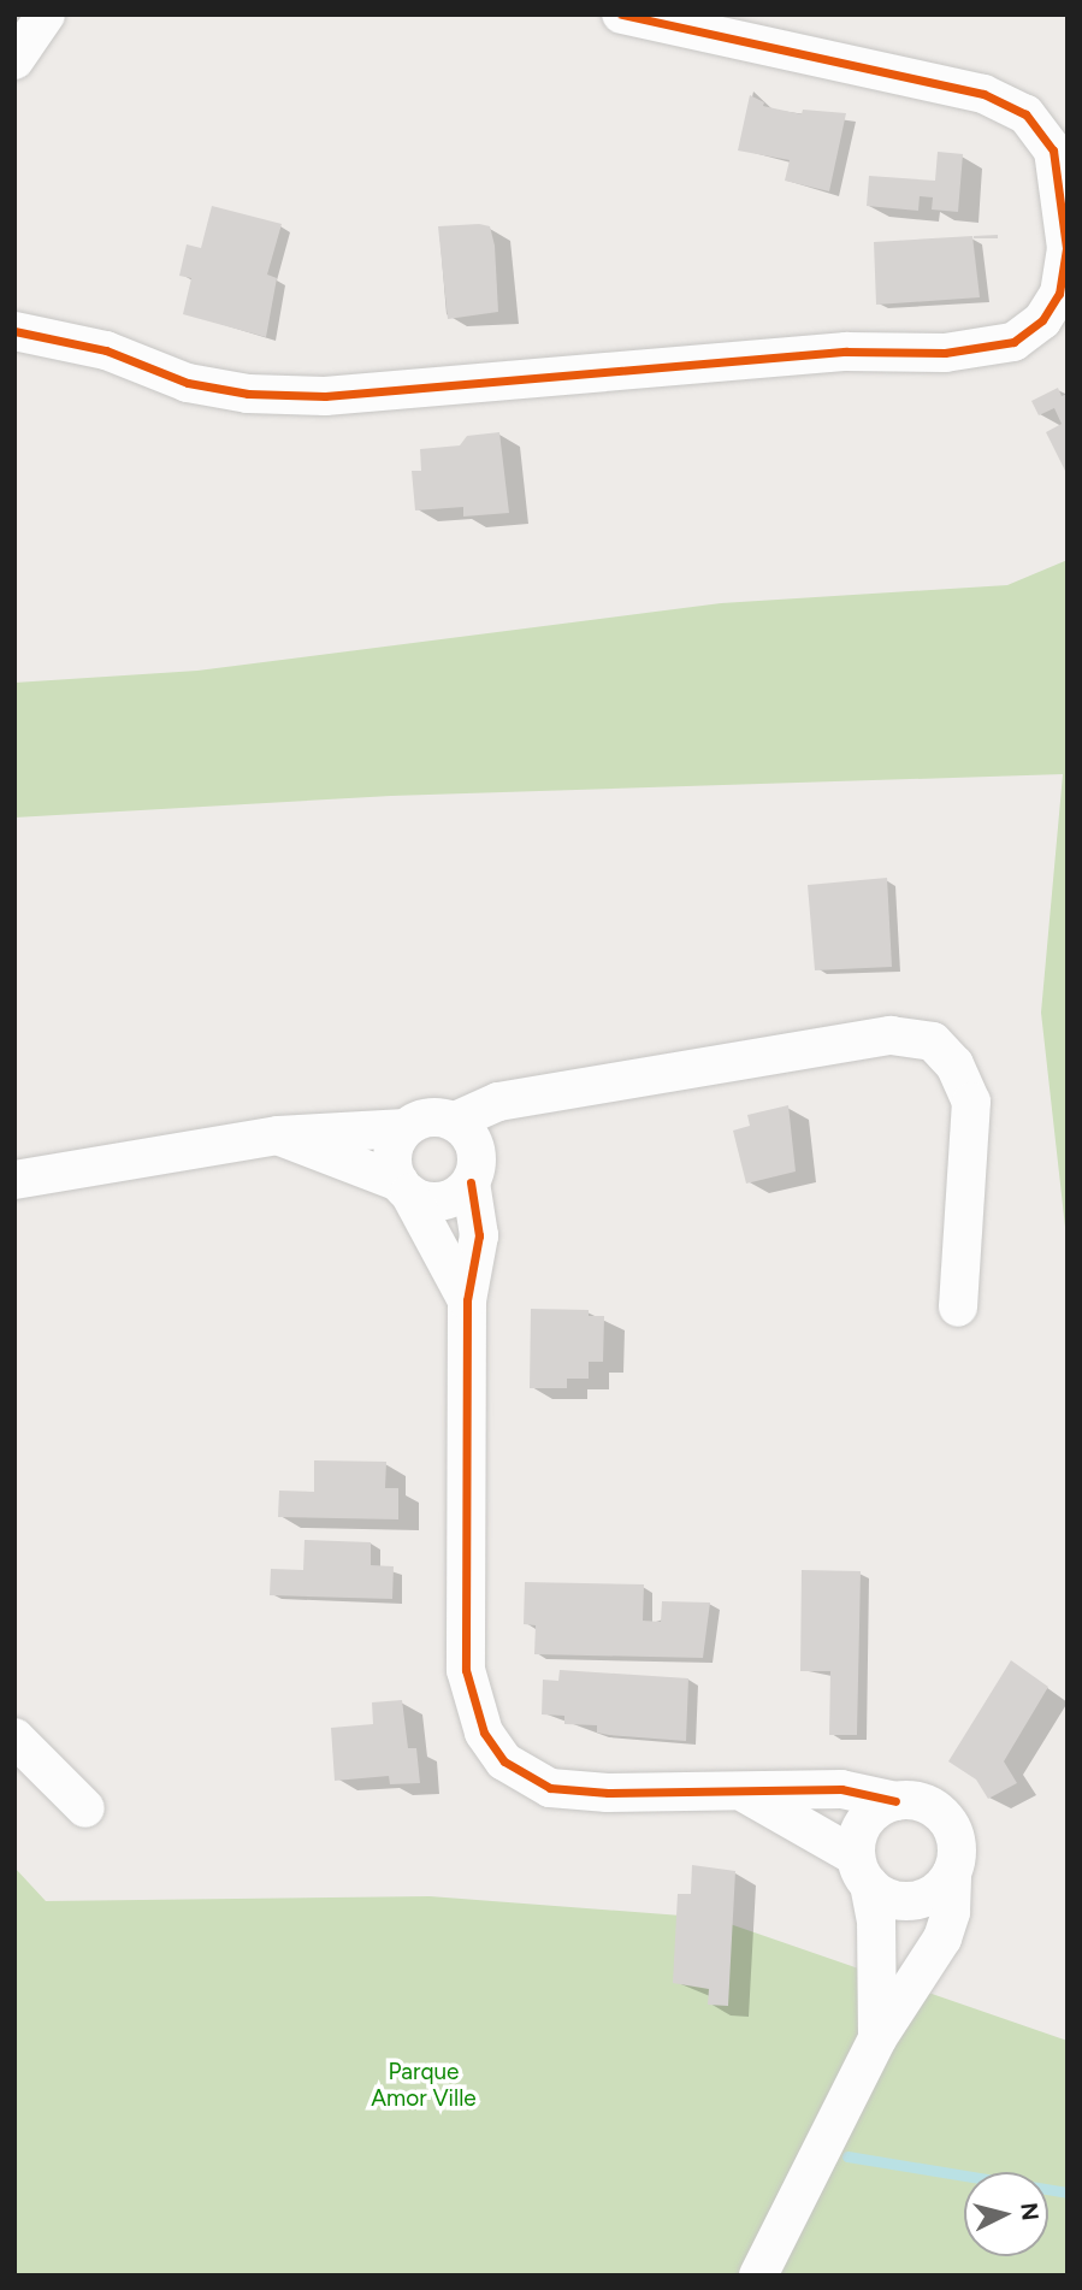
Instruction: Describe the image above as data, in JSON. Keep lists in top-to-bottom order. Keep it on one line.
{"parks":["Parque Amor Ville"],"north":"right"}
